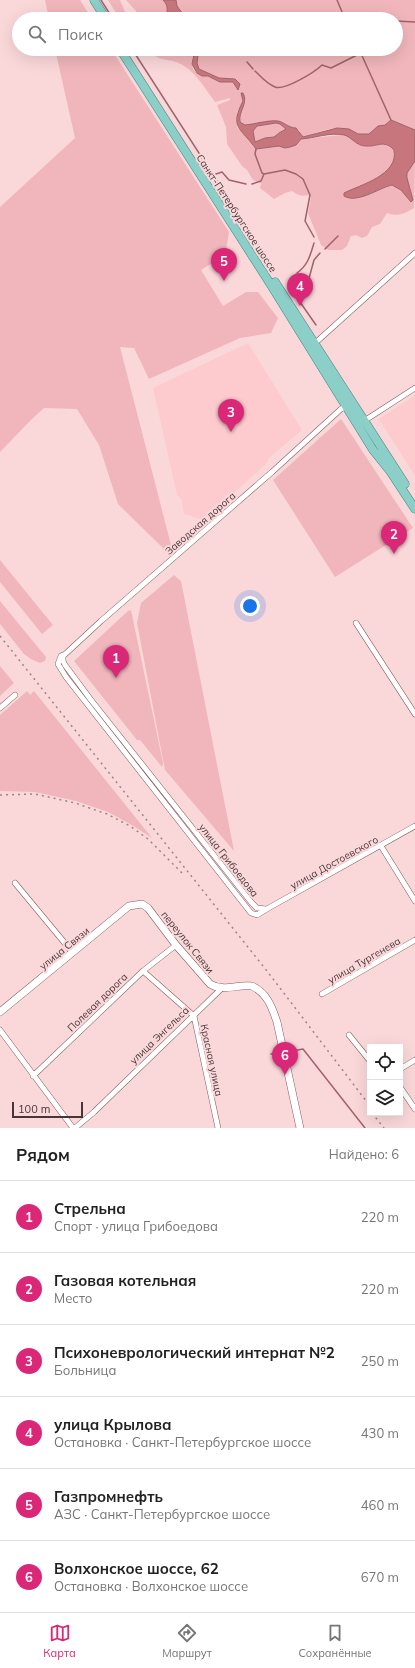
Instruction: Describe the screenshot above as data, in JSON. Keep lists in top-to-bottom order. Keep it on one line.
{"streets":{"main road":["Санкт-Петербургское шоссе"],"street":["Заводская дорога","улица Грибоедова","улица Достоевского","переулок Связи","улица Связи","улица Тургенева","Полевая дорога","улица Энгельса","Красная улица"]},"crossings":[["Санкт-Петербургское шоссе","Заводская дорога"],["Заводская дорога","улица Грибоедова"],["улица Грибоедова","улица Достоевского"],["переулок Связи","улица Связи"],["переулок Связи","Полевая дорога"],["переулок Связи","улица Энгельса"],["Полевая дорога","Красная улица"],["улица Энгельса","Красная улица"]],"scale_bar":"100 m","page":{"search":"Поиск","pins":["5","4","3","2","1","6"],"scale":"100 m","heading":["Рядом","Найдено: 6"],"list":[{"mark":"1","name":"Стрельна","note":"Спорт · улица Грибоедова","value":"220 m"},{"mark":"2","name":"Газовая котельная","note":"Место","value":"220 m"},{"mark":"3","name":"Психоневрологический интернат №2","note":"Больница","value":"250 m"},{"mark":"4","name":"улица Крылова","note":"Остановка · Санкт-Петербургское шоссе","value":"430 m"},{"mark":"5","name":"Газпромнефть","note":"АЗС · Санкт-Петербургское шоссе","value":"460 m"},{"mark":"6","name":"Волхонское шоссе, 62","note":"Остановка · Волхонское шоссе","value":"670 m"}],"nav":["Карта","Маршрут","Сохранённые"]}}
